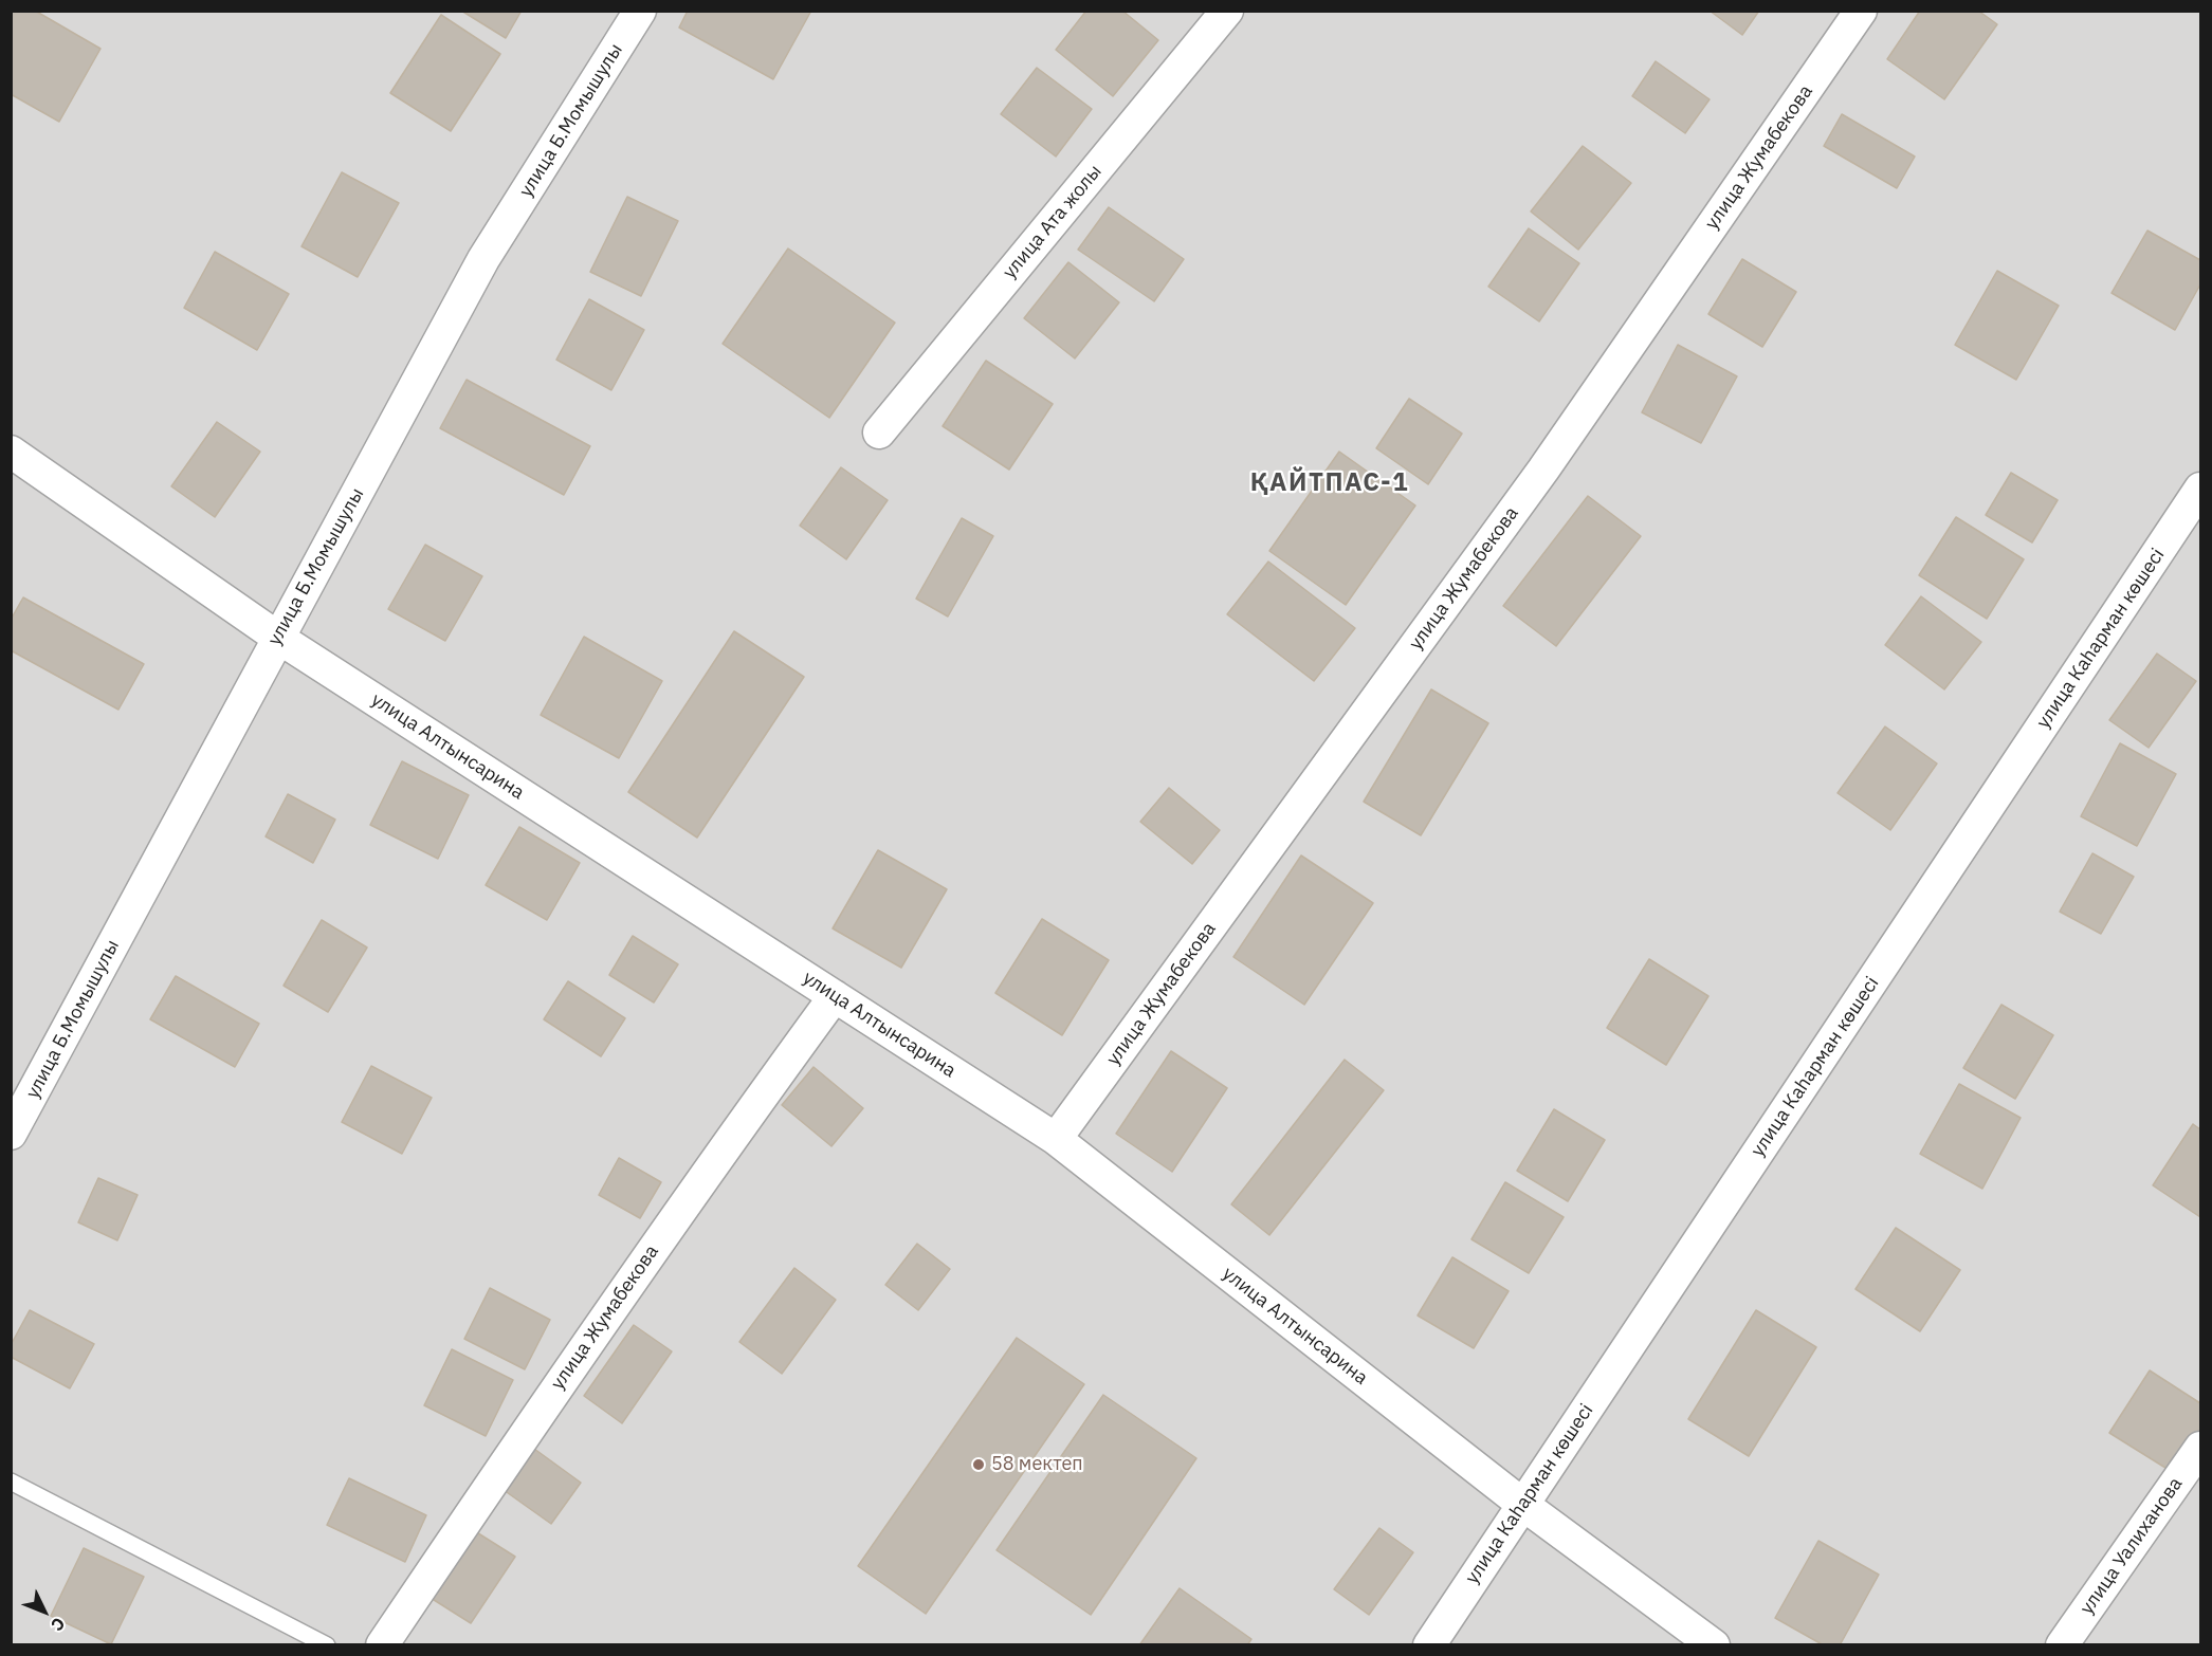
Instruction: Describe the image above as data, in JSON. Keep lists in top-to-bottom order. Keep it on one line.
{"streets":{"street":["улица Б.Момышулы","улица Жумабекова","улица Ата жолы","улица Каһарман көшесі","улица Алтынсарина","улица Уалиханова"]},"crossings":[["улица Б.Момышулы","улица Алтынсарина"],["улица Жумабекова","улица Алтынсарина"],["улица Каһарман көшесі","улица Алтынсарина"]],"districts":["ҚАЙТПАС-1"],"places":["58 мектеп"],"north":"bottom right"}
